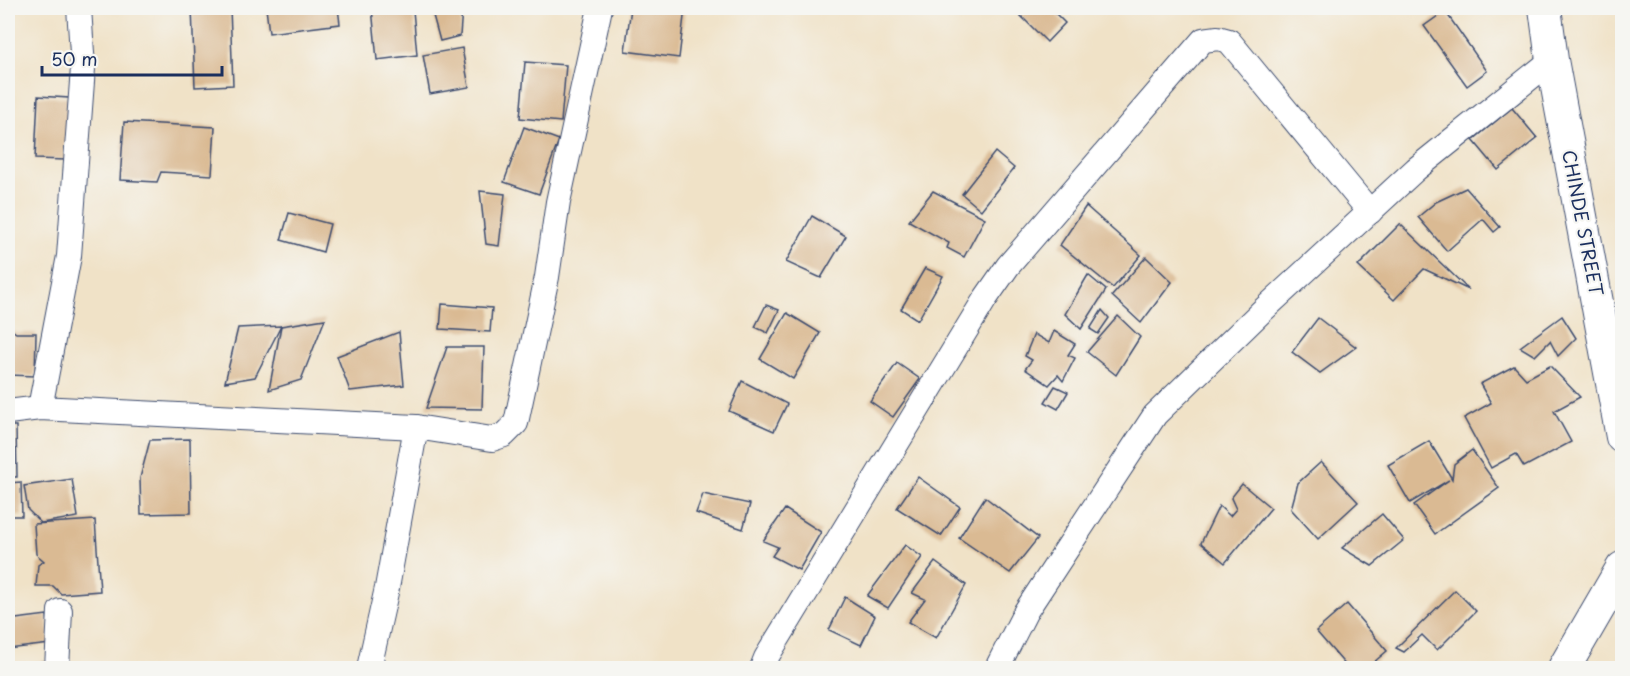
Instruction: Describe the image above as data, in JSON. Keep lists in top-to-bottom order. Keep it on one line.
{"streets":{"street":["CHINDE STREET"]},"scale_bar":"50 m"}
